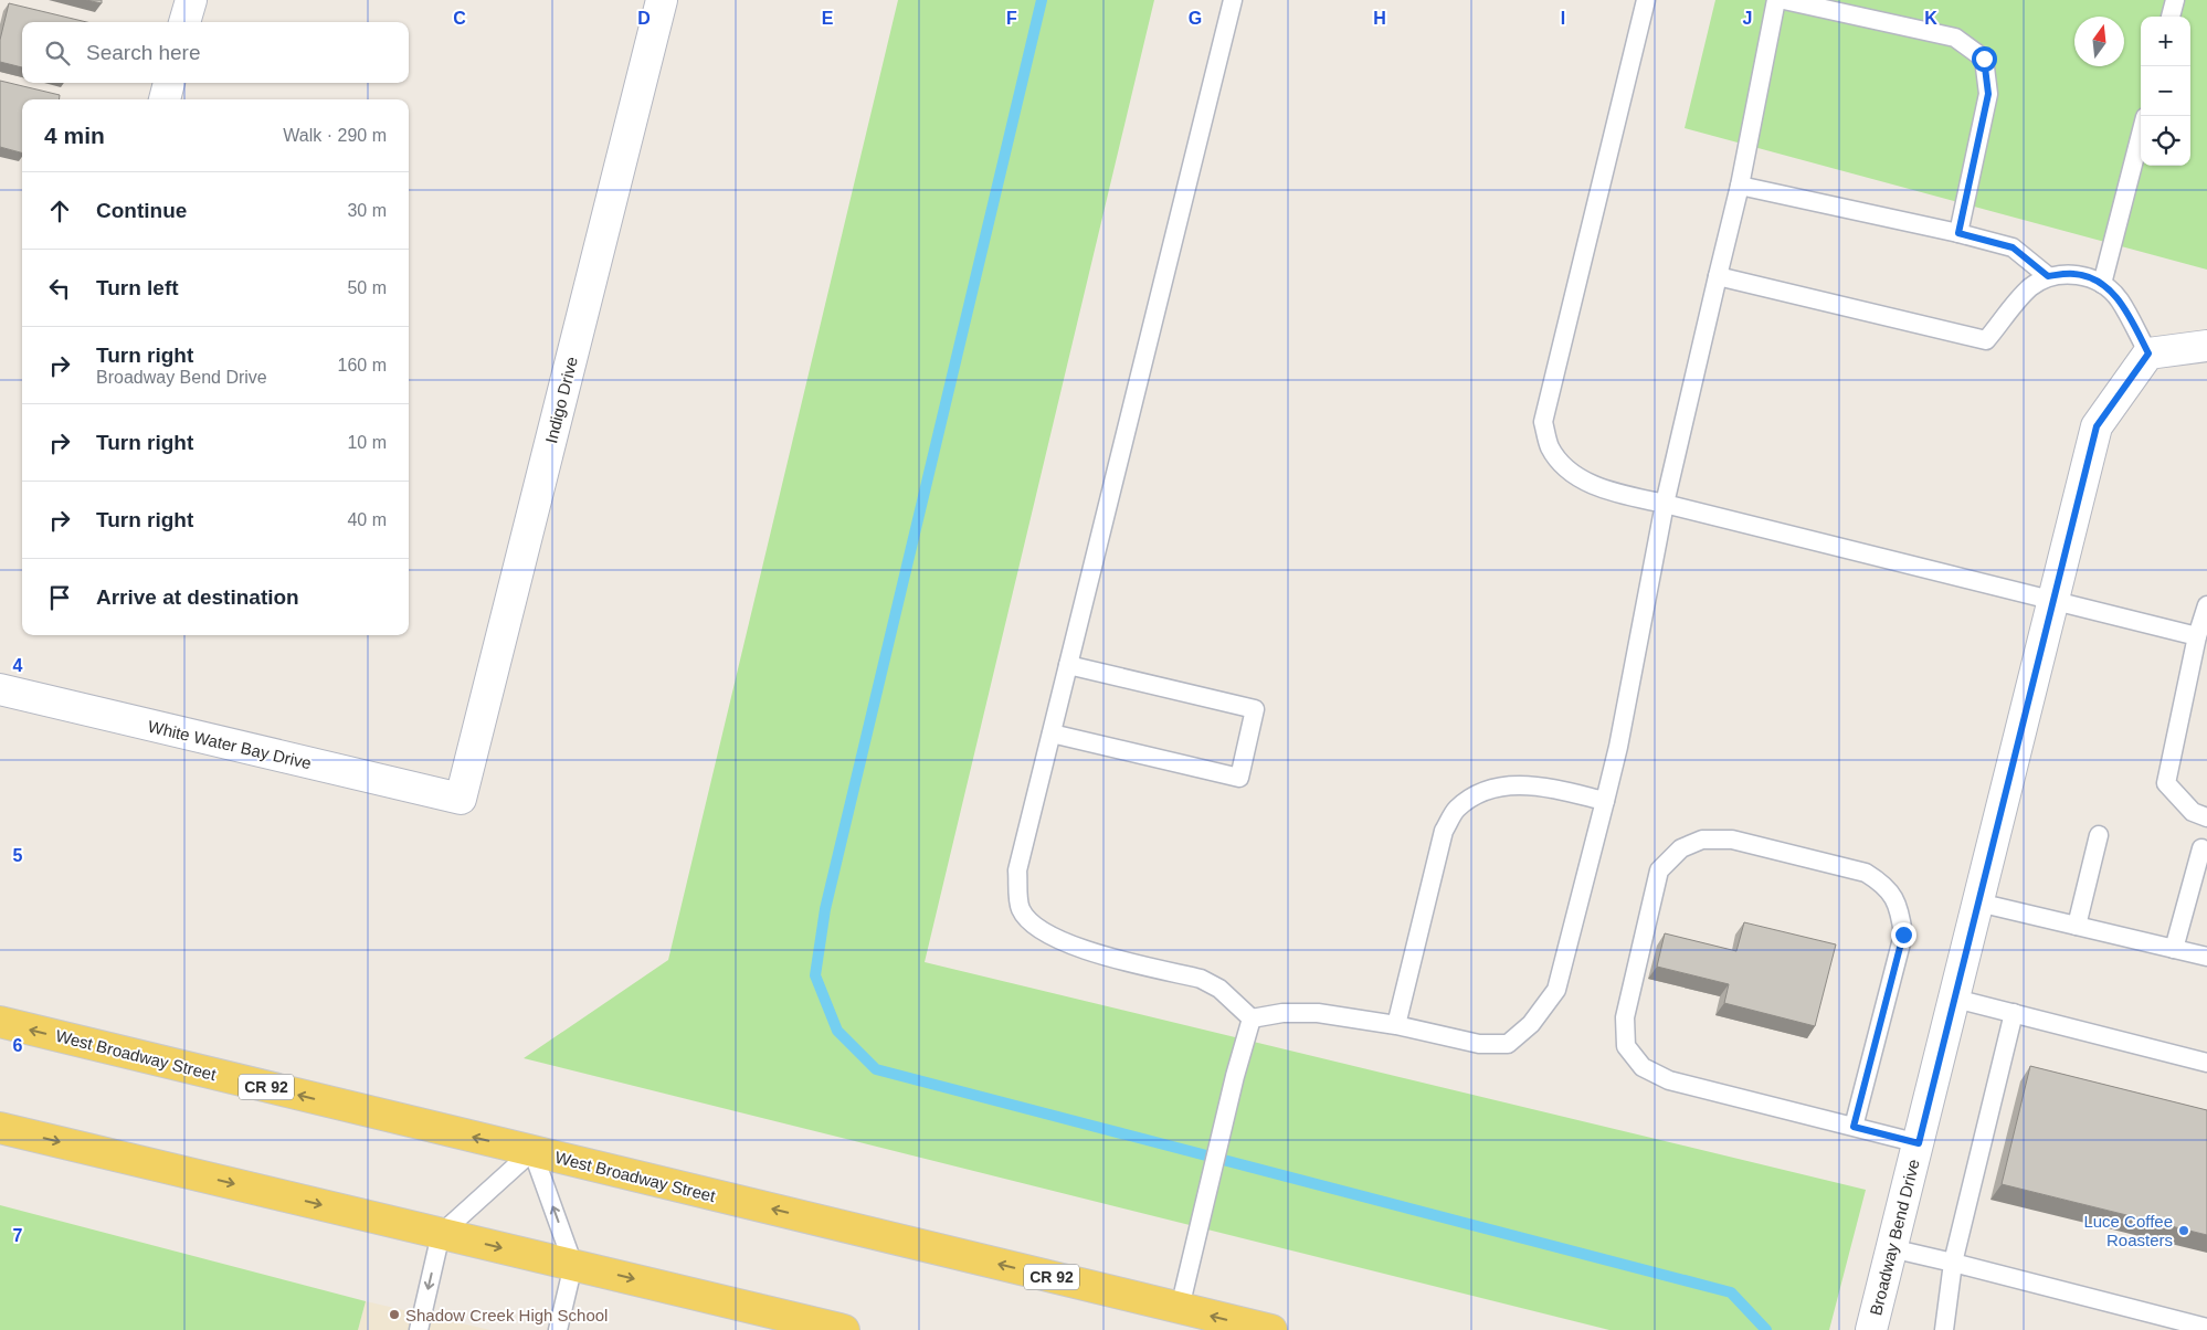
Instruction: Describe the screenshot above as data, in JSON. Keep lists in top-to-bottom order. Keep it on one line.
{"streets":{"main road":["West Broadway Street","CR 92"],"street":["Indigo Drive","White Water Bay Drive","Broadway Bend Drive"]},"crossings":[["Indigo Drive","White Water Bay Drive"]],"places":["Luce Coffee Roasters","Shadow Creek High School"],"north":"top","page":{"map_buttons":["+","−"],"search":"Search here","heading":["4 min","Walk · 290 m"],"list":[["Continue","30 m"],["Turn left","50 m"],["Turn right","Broadway Bend Drive","160 m"],["Turn right","10 m"],["Turn right","40 m"],"Arrive at destination"]},"grid":{"columns":["C","D","E","F","G","H","I","J","K"],"rows":["4","5","6","7"]}}
